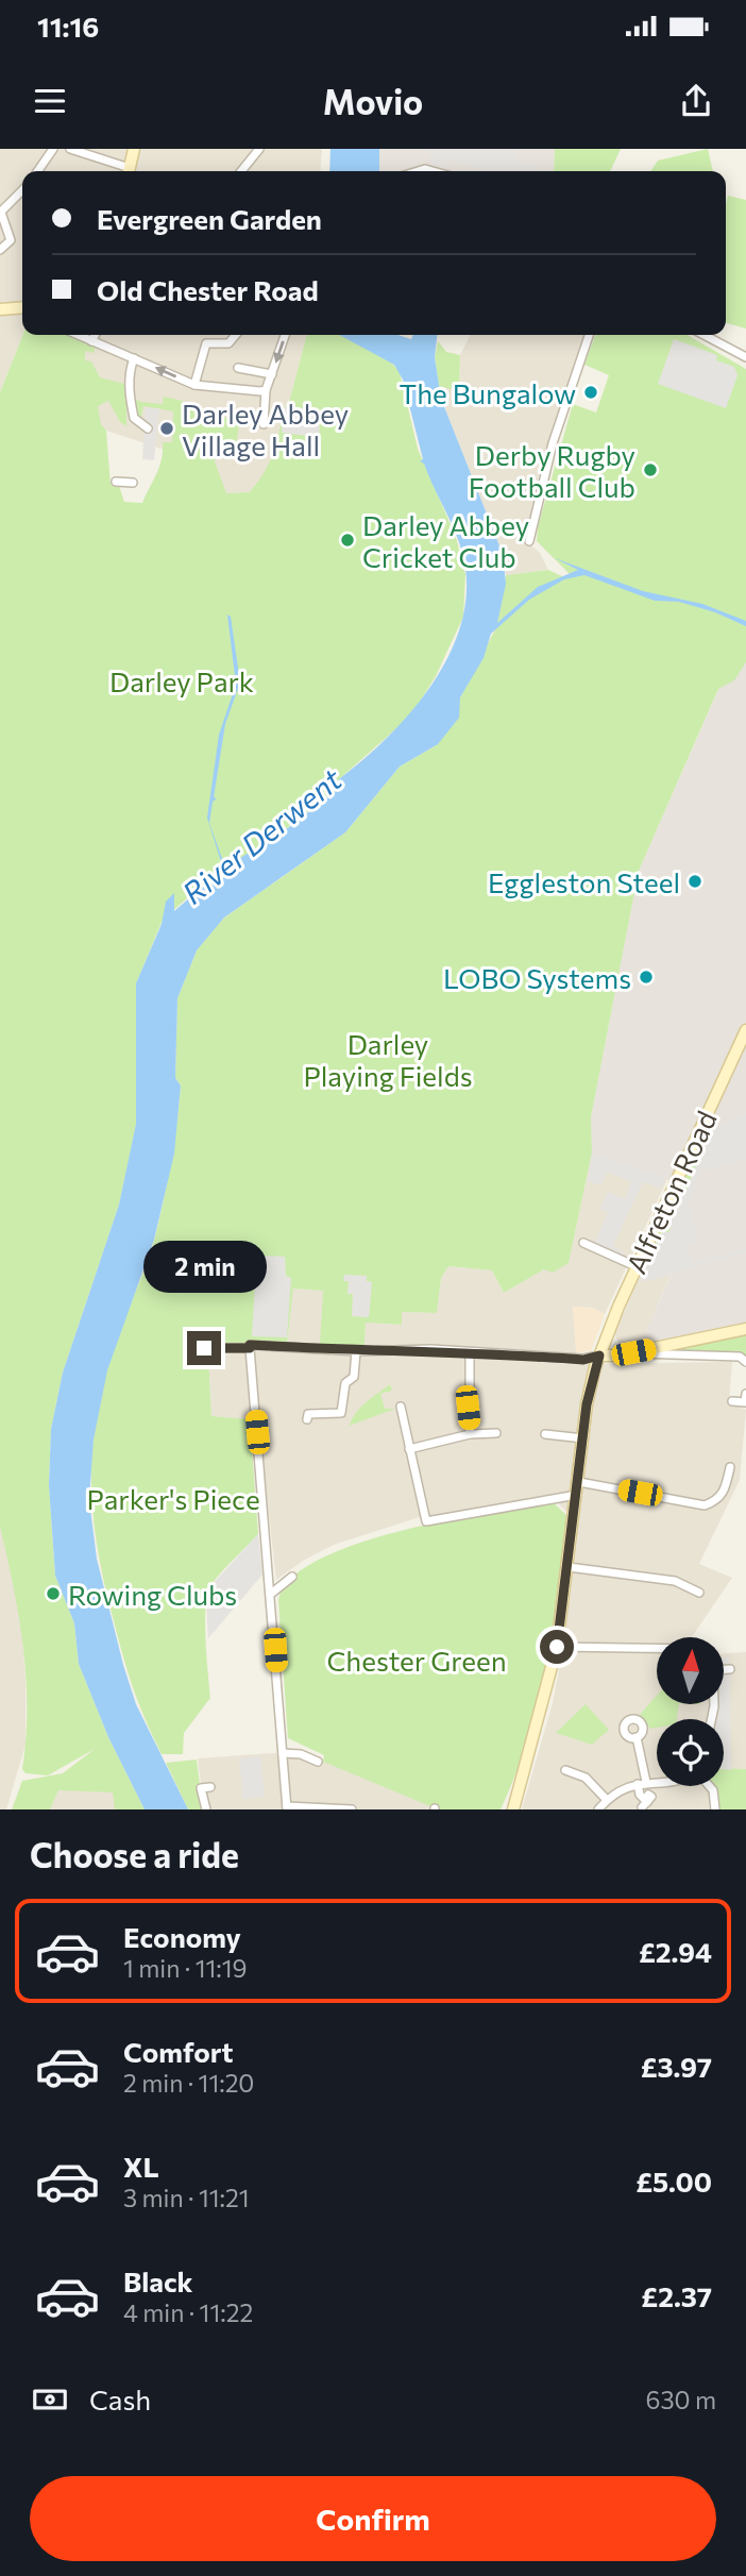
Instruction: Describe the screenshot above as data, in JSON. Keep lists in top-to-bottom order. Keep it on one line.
{"streets":{"street":["Alfreton Road"]},"water":["River Derwent"],"parks":["Darley Park","Darley Playing Fields","Parker's Piece","Chester Green"],"places":["The Bungalow","Darley Abbey Village Hall","Derby Rugby Football Club","Darley Abbey Cricket Club","Eggleston Steel","LOBO Systems","Rowing Clubs"],"north":"top","page":{"status":"11:16","header":"Movio","banner":["Evergreen Garden","Old Chester Road"],"bubble":"2 min","heading":"Choose a ride","list":[{"name":"Economy","note":"1 min · 11:19","value":"£2.94"},{"name":"Comfort","note":"2 min · 11:20","value":"£3.97"},{"name":"XL","note":"3 min · 11:21","value":"£5.00"},{"name":"Black","note":"4 min · 11:22","value":"£2.37"}],"pay":["Cash","630 m"],"buttons":"Confirm"}}
